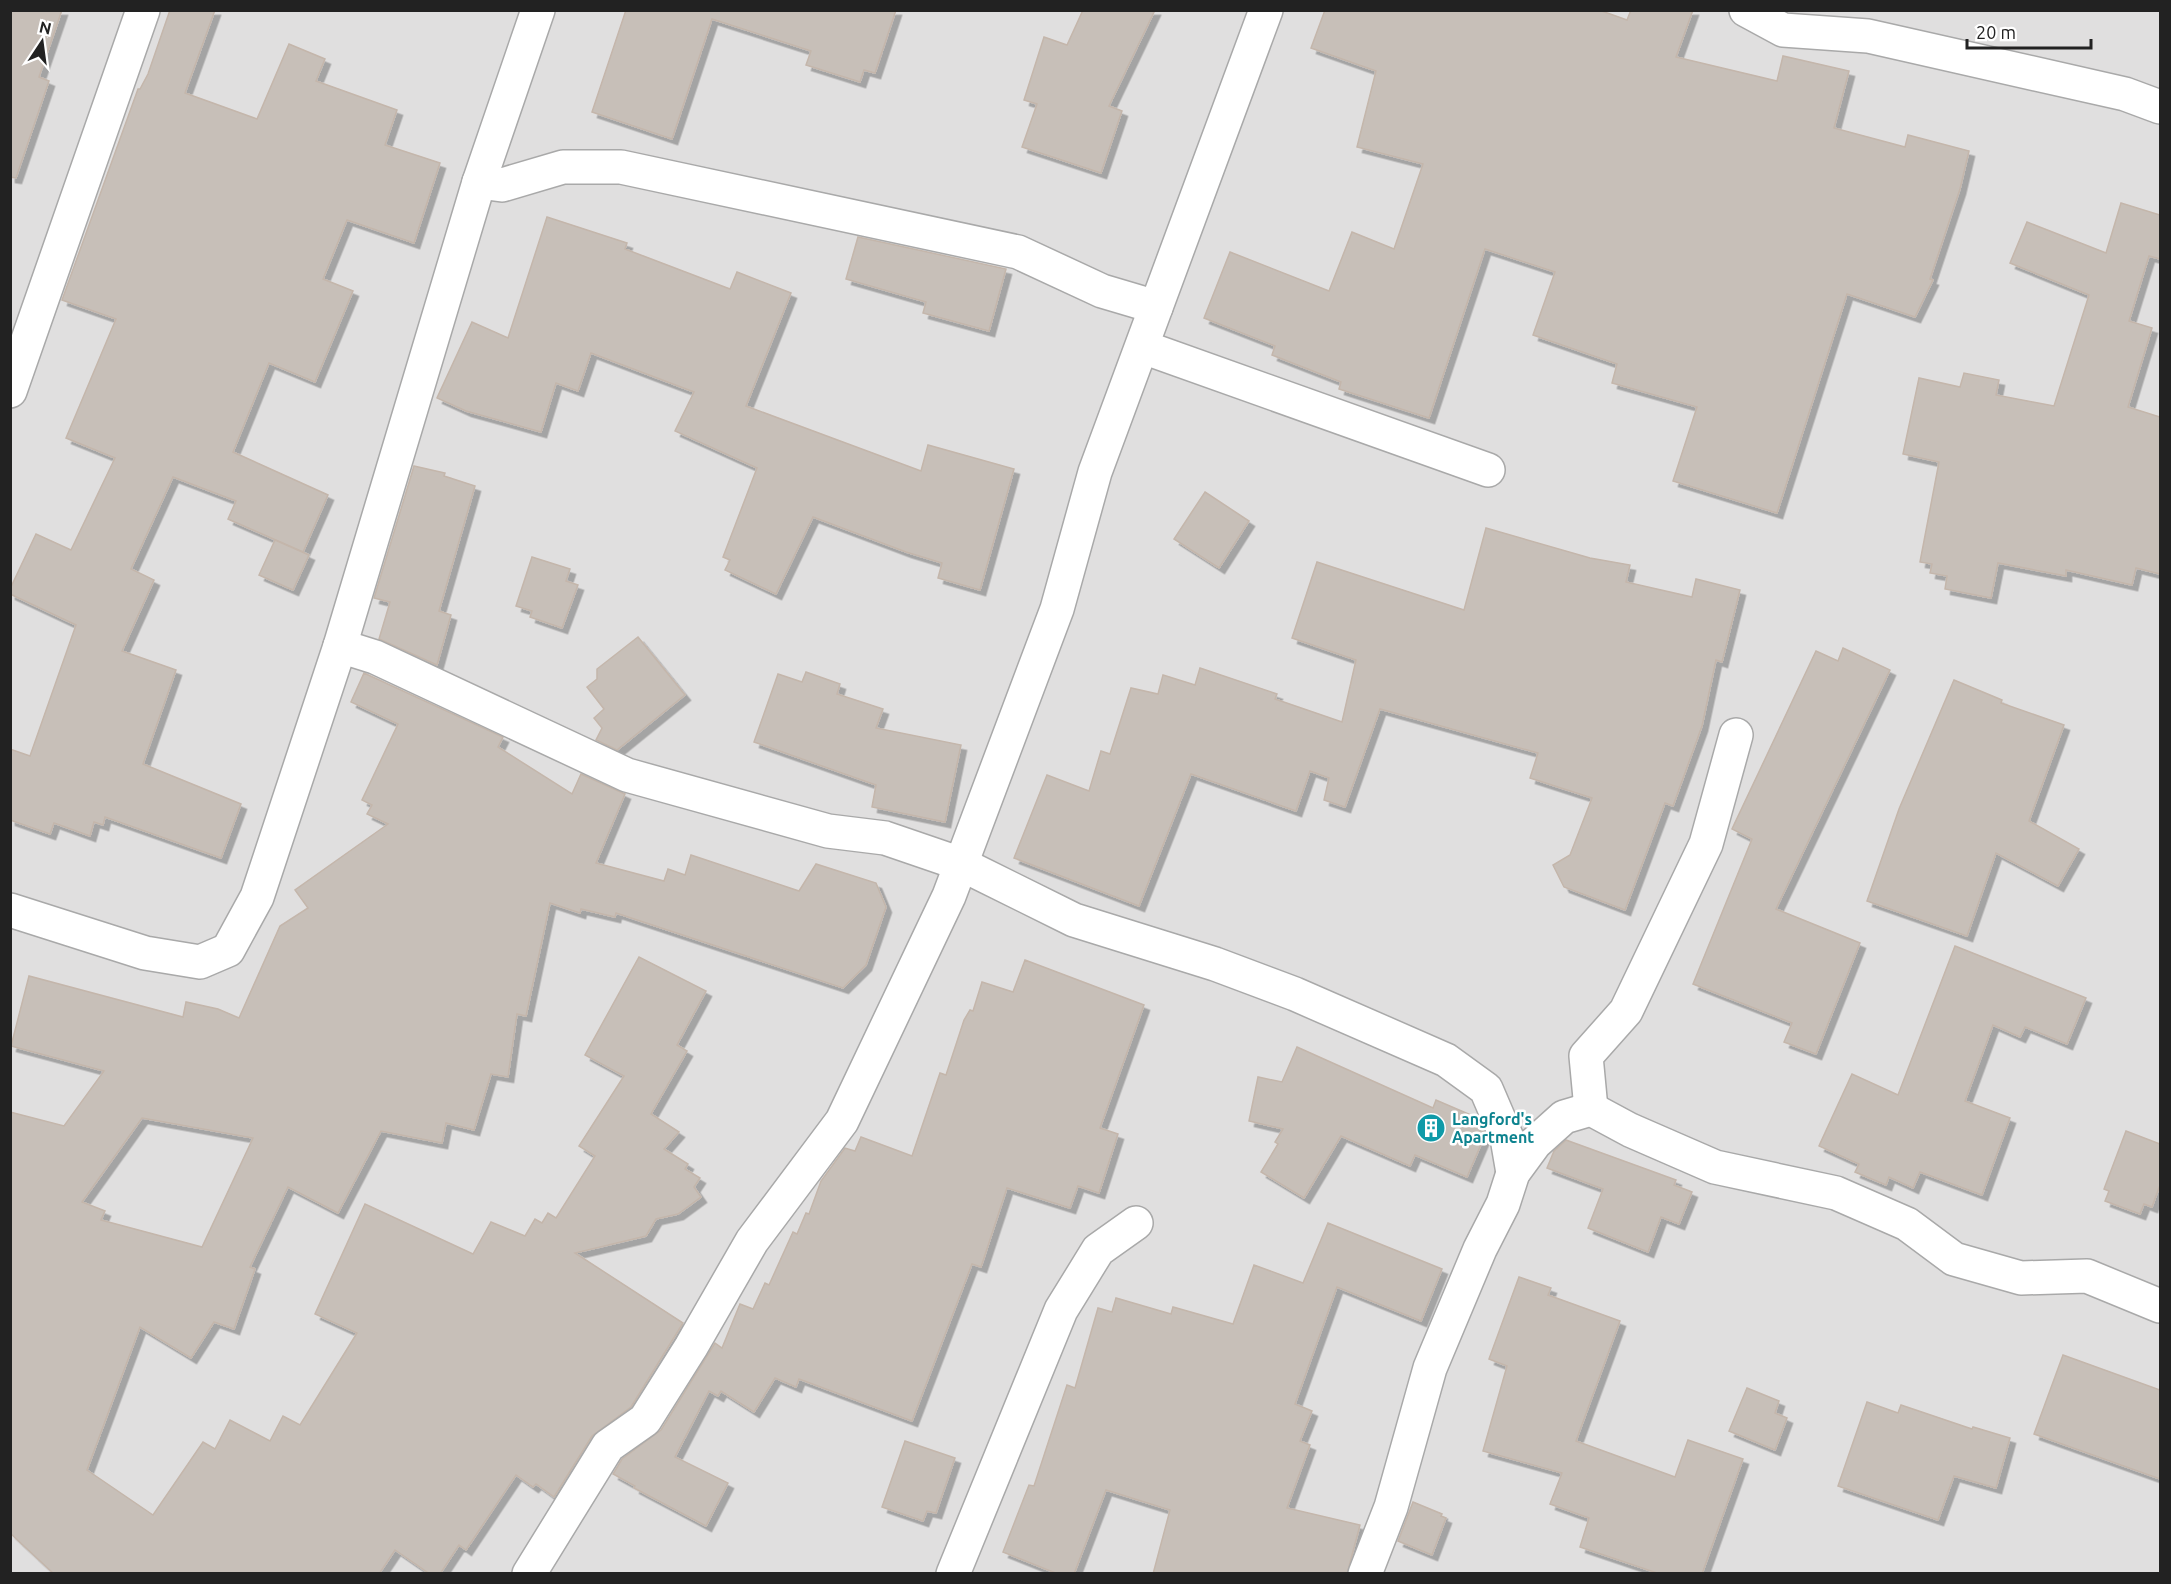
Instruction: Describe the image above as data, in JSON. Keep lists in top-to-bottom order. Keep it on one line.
{"places":{"building":["Langford's Apartment"]},"scale_bar":"20 m","north":"top"}
